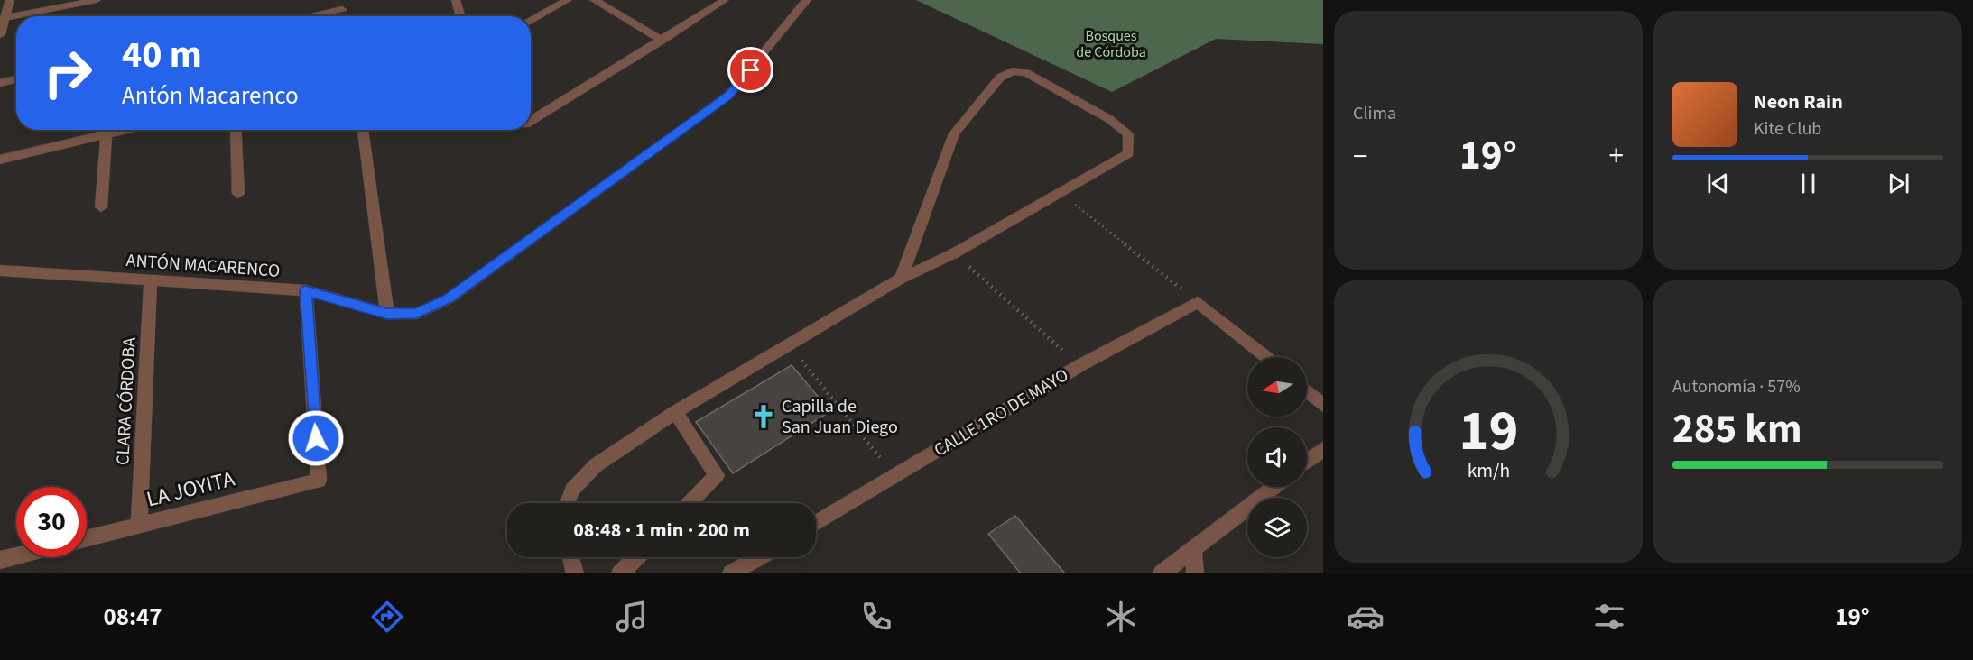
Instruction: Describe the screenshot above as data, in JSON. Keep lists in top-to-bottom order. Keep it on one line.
{"streets":{"street":["ANTÓN MACARENCO","CLARA CÓRDOBA","CALLE 1RO DE MAYO","LA JOYITA"]},"crossings":[["ANTÓN MACARENCO","CLARA CÓRDOBA"],["ANTÓN MACARENCO","LA JOYITA"],["CLARA CÓRDOBA","LA JOYITA"]],"parks":["Bosques de Córdoba"],"places":{"church":["Capilla de San Juan Diego"]},"north":"left","page":{"tile":["Clima",["Autonomía · 57%","285 km"]],"turn":["40 m","Antón Macarenco"],"song":["Neon Rain","Kite Club"],"heat":["−","19°","+"],"limit":"30","trip":"08:48 · 1 min · 200 m","tabs":["08:47","19°"],"gauge":["19","km/h"]}}
